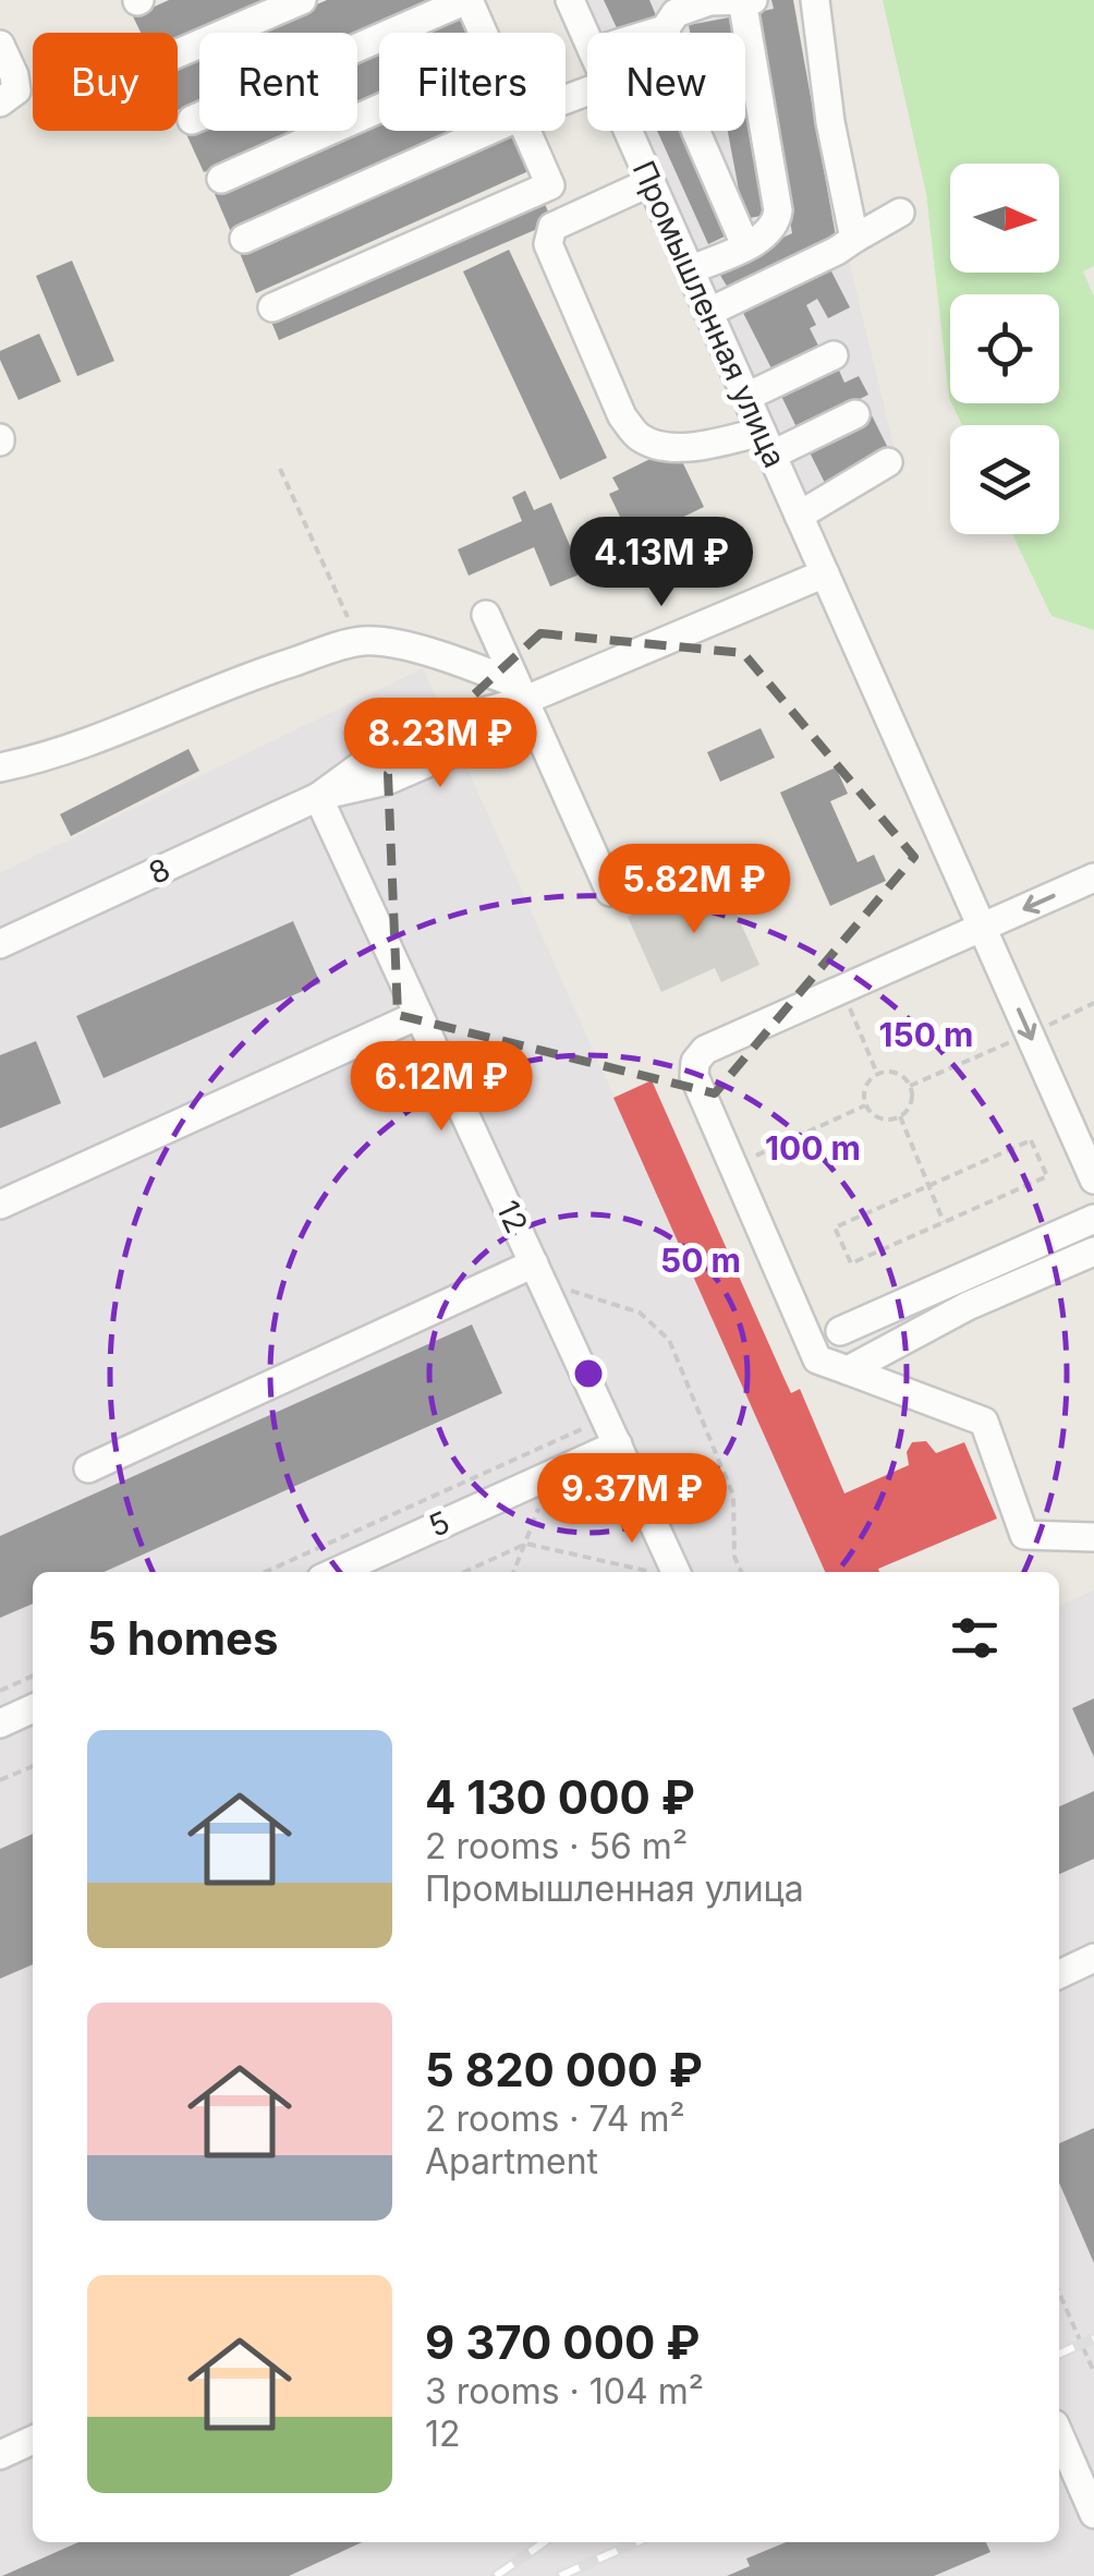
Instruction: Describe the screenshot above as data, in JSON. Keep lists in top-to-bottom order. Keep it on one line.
{"streets":{"street":["Промышленная улица","8","12","5"]},"crossings":[["Промышленная улица","8"],["8","12"],["12","5"]],"north":"right","page":{"chip":["Buy","Rent","Filters","New"],"price":["4.13M ₽","8.23M ₽","5.82M ₽","6.12M ₽","9.37M ₽"],"heading":"5 homes","list":[{"name":"4 130 000 ₽","note":"2 rooms · 56 m² · Промышленная улица"},{"name":"5 820 000 ₽","note":"2 rooms · 74 m² · Apartment"},{"name":"9 370 000 ₽","note":"3 rooms · 104 m² · 12"}]},"rings":["150 m","100 m","50 m"]}
